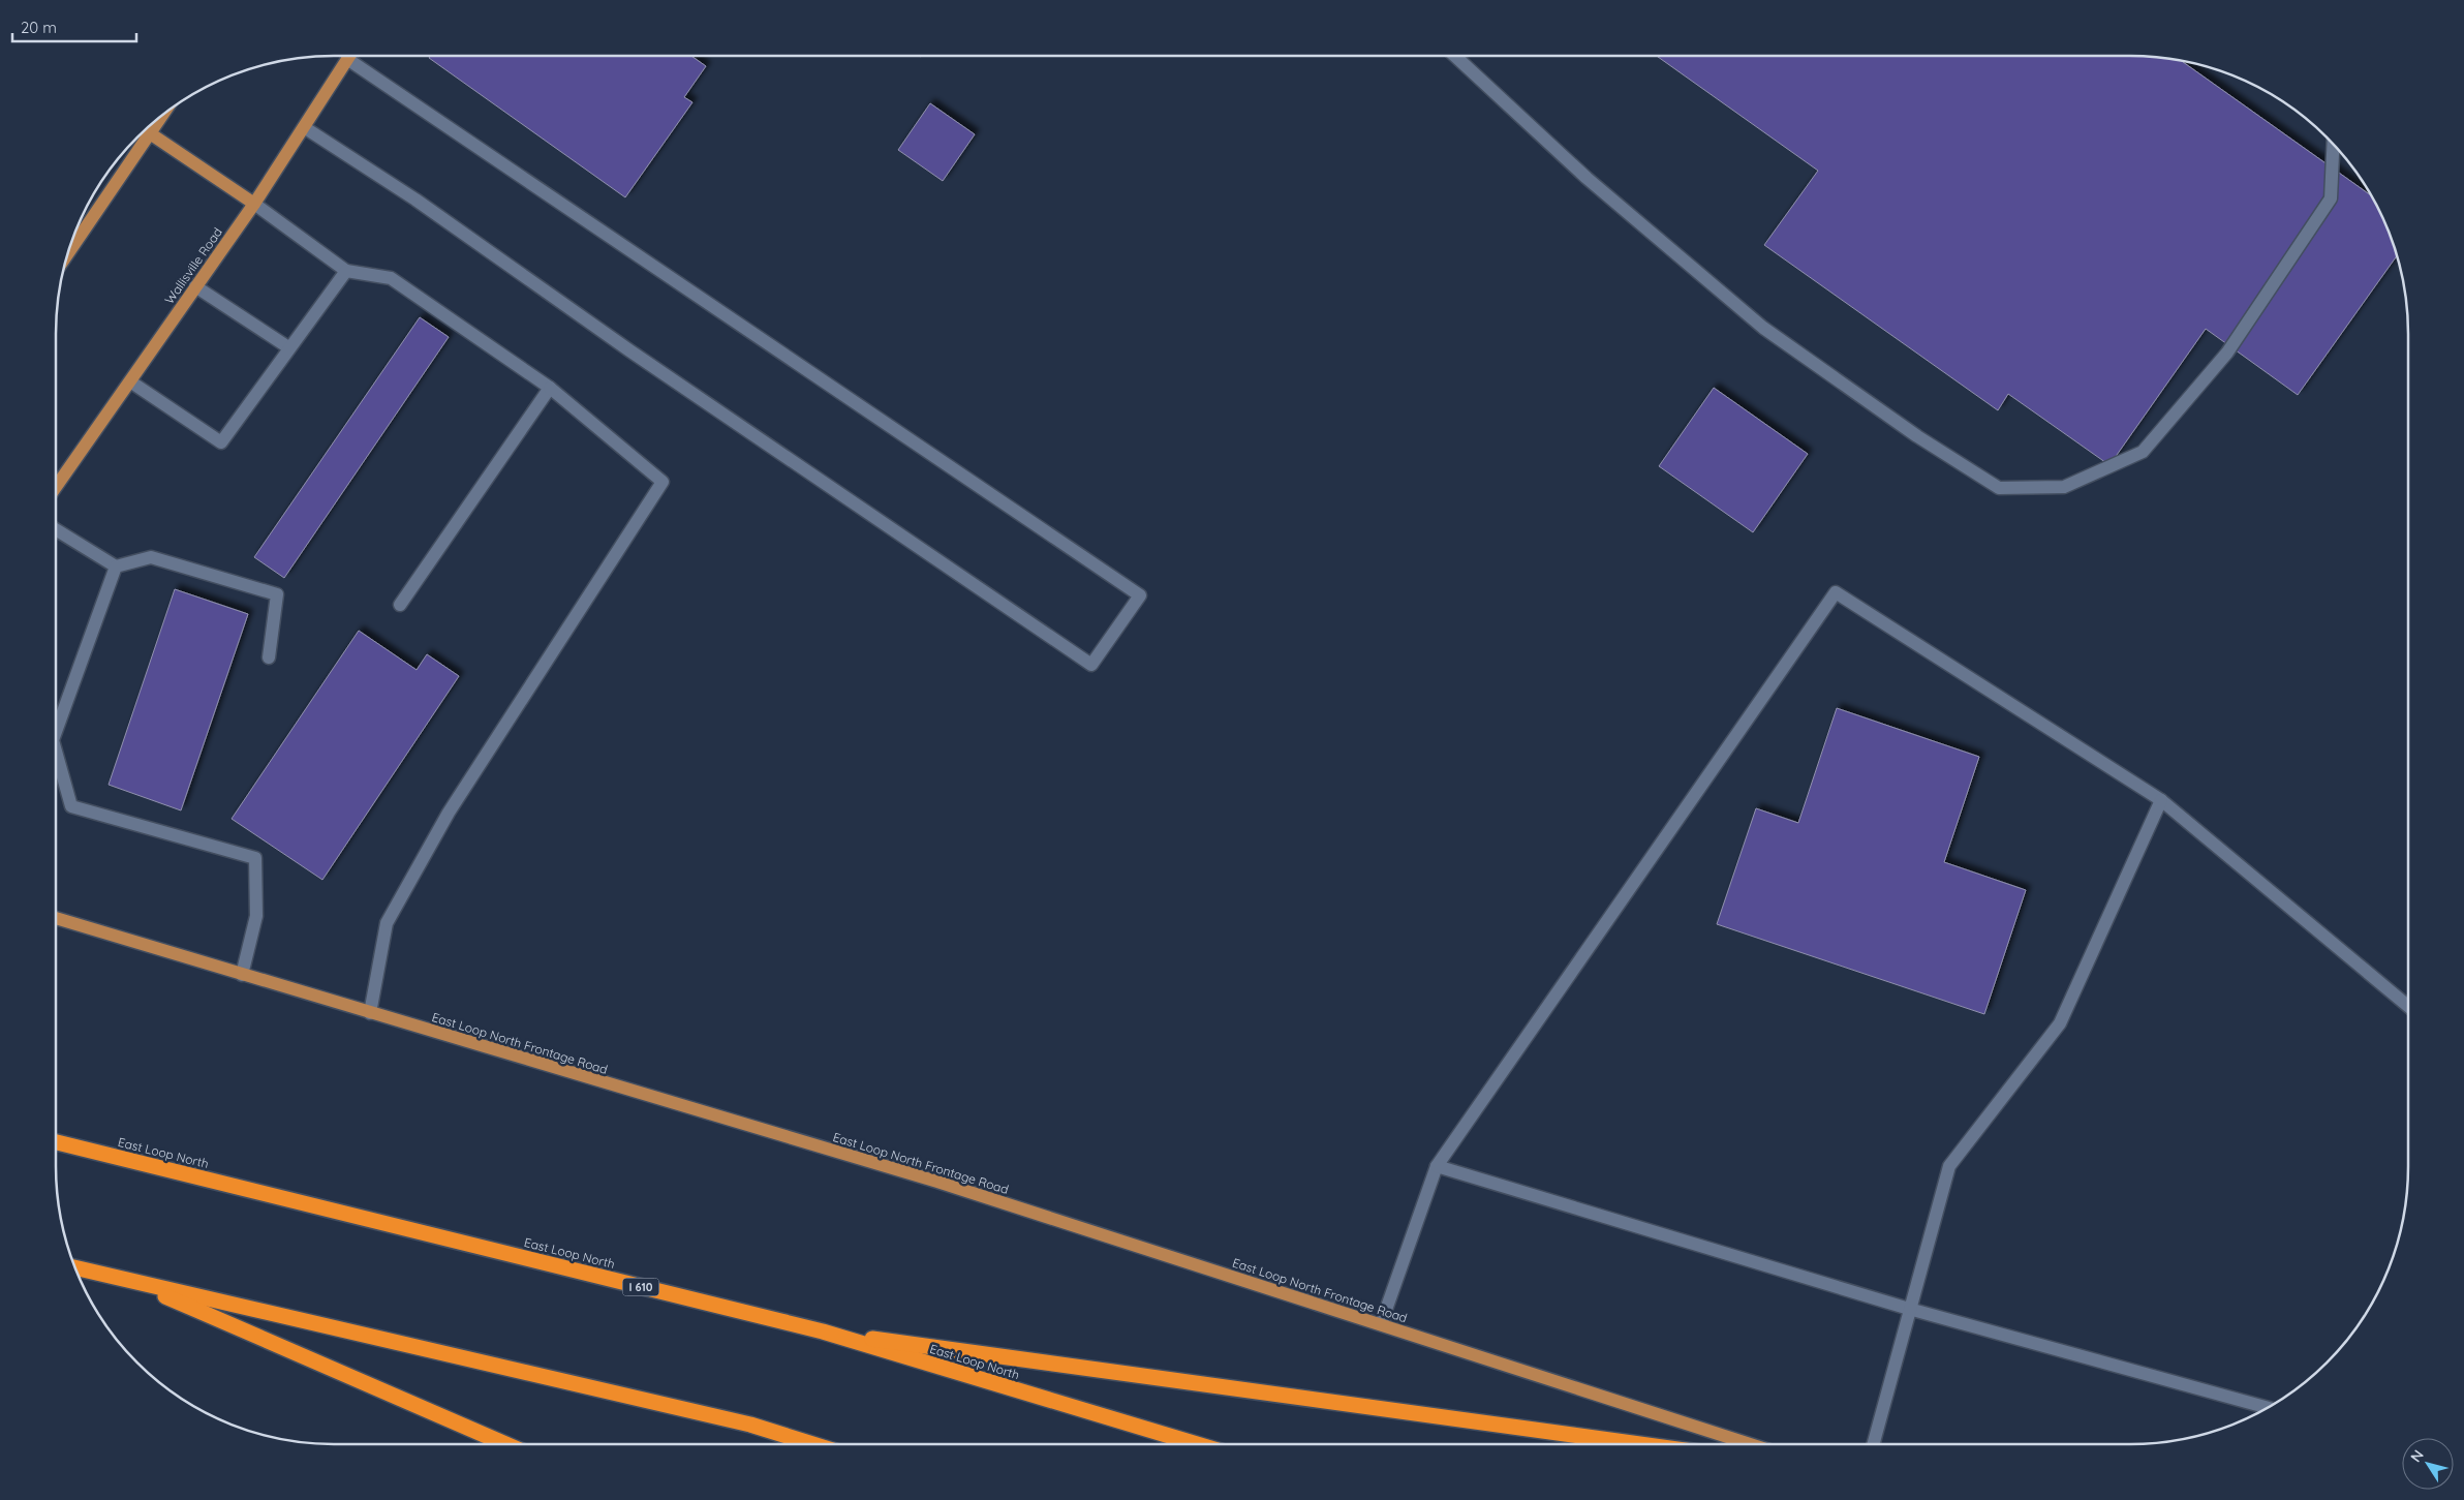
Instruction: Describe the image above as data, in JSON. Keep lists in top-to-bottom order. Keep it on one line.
{"streets":{"highway":["East Loop North","I 610"],"main road":["Wallisville Road","East Loop North Frontage Road"]},"scale_bar":"20 m","north":"top left"}
